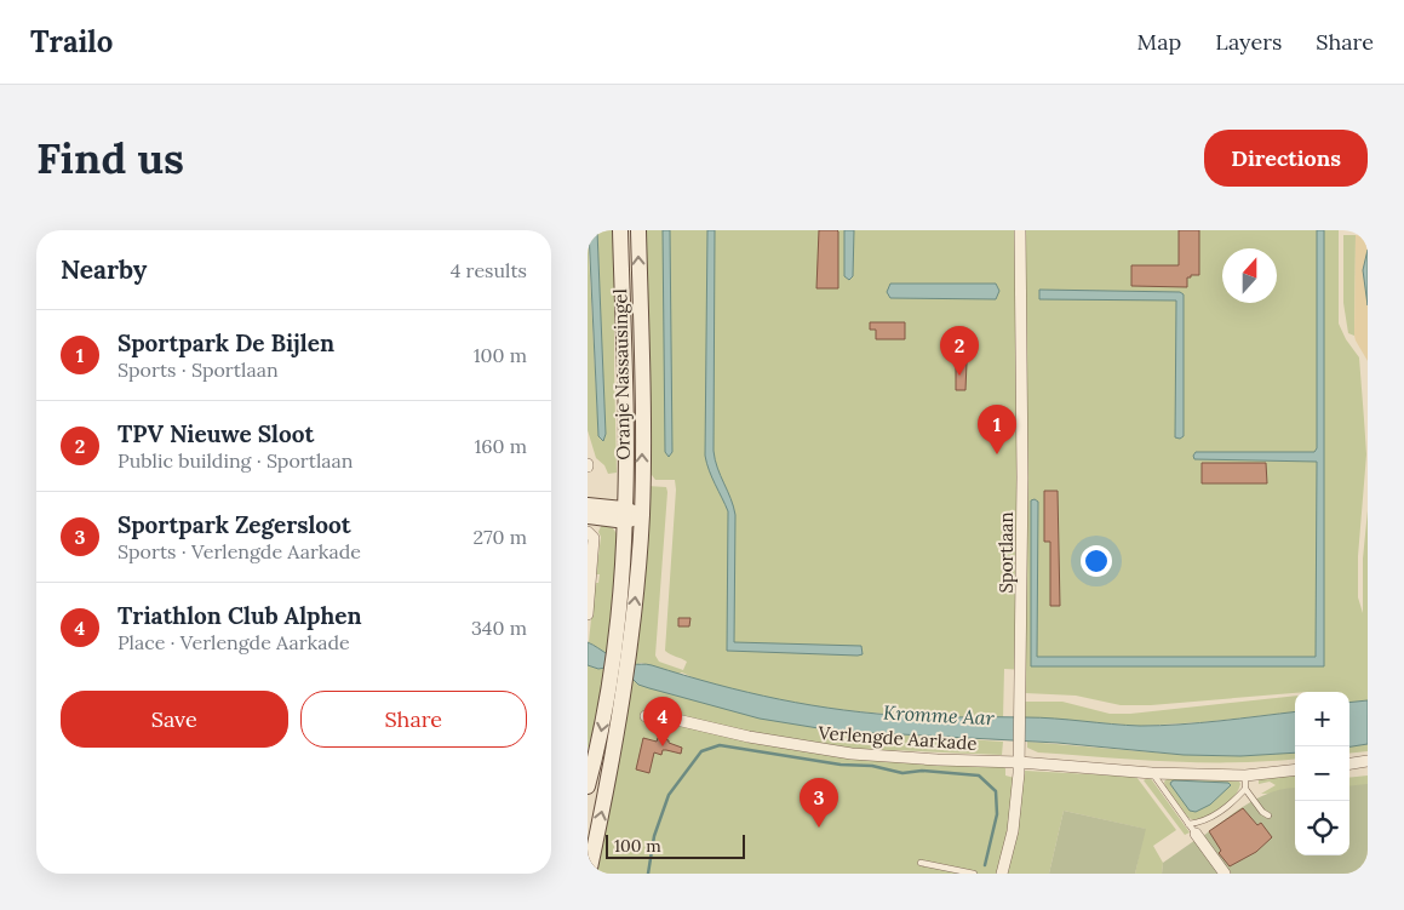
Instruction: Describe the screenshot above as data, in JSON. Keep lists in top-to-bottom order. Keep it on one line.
{"streets":{"main road":["Oranje Nassausingel"],"street":["Sportlaan","Verlengde Aarkade"]},"crossings":[["Sportlaan","Verlengde Aarkade"]],"water":["Kromme Aar"],"scale_bar":"100 m","north":"top","page":{"header":"Trailo","nav":["Map","Layers","Share"],"buttons":["Directions",["Save","Share"]],"title":"Find us","heading":["Nearby","4 results"],"list":[{"mark":"1","name":"Sportpark De Bijlen","note":"Sports · Sportlaan","value":"100 m"},{"mark":"2","name":"TPV Nieuwe Sloot","note":"Public building · Sportlaan","value":"160 m"},{"mark":"3","name":"Sportpark Zegersloot","note":"Sports · Verlengde Aarkade","value":"270 m"},{"mark":"4","name":"Triathlon Club Alphen","note":"Place · Verlengde Aarkade","value":"340 m"}],"pins":["2","1","4","3"],"map_buttons":["+","−"],"scale":"100 m"}}
